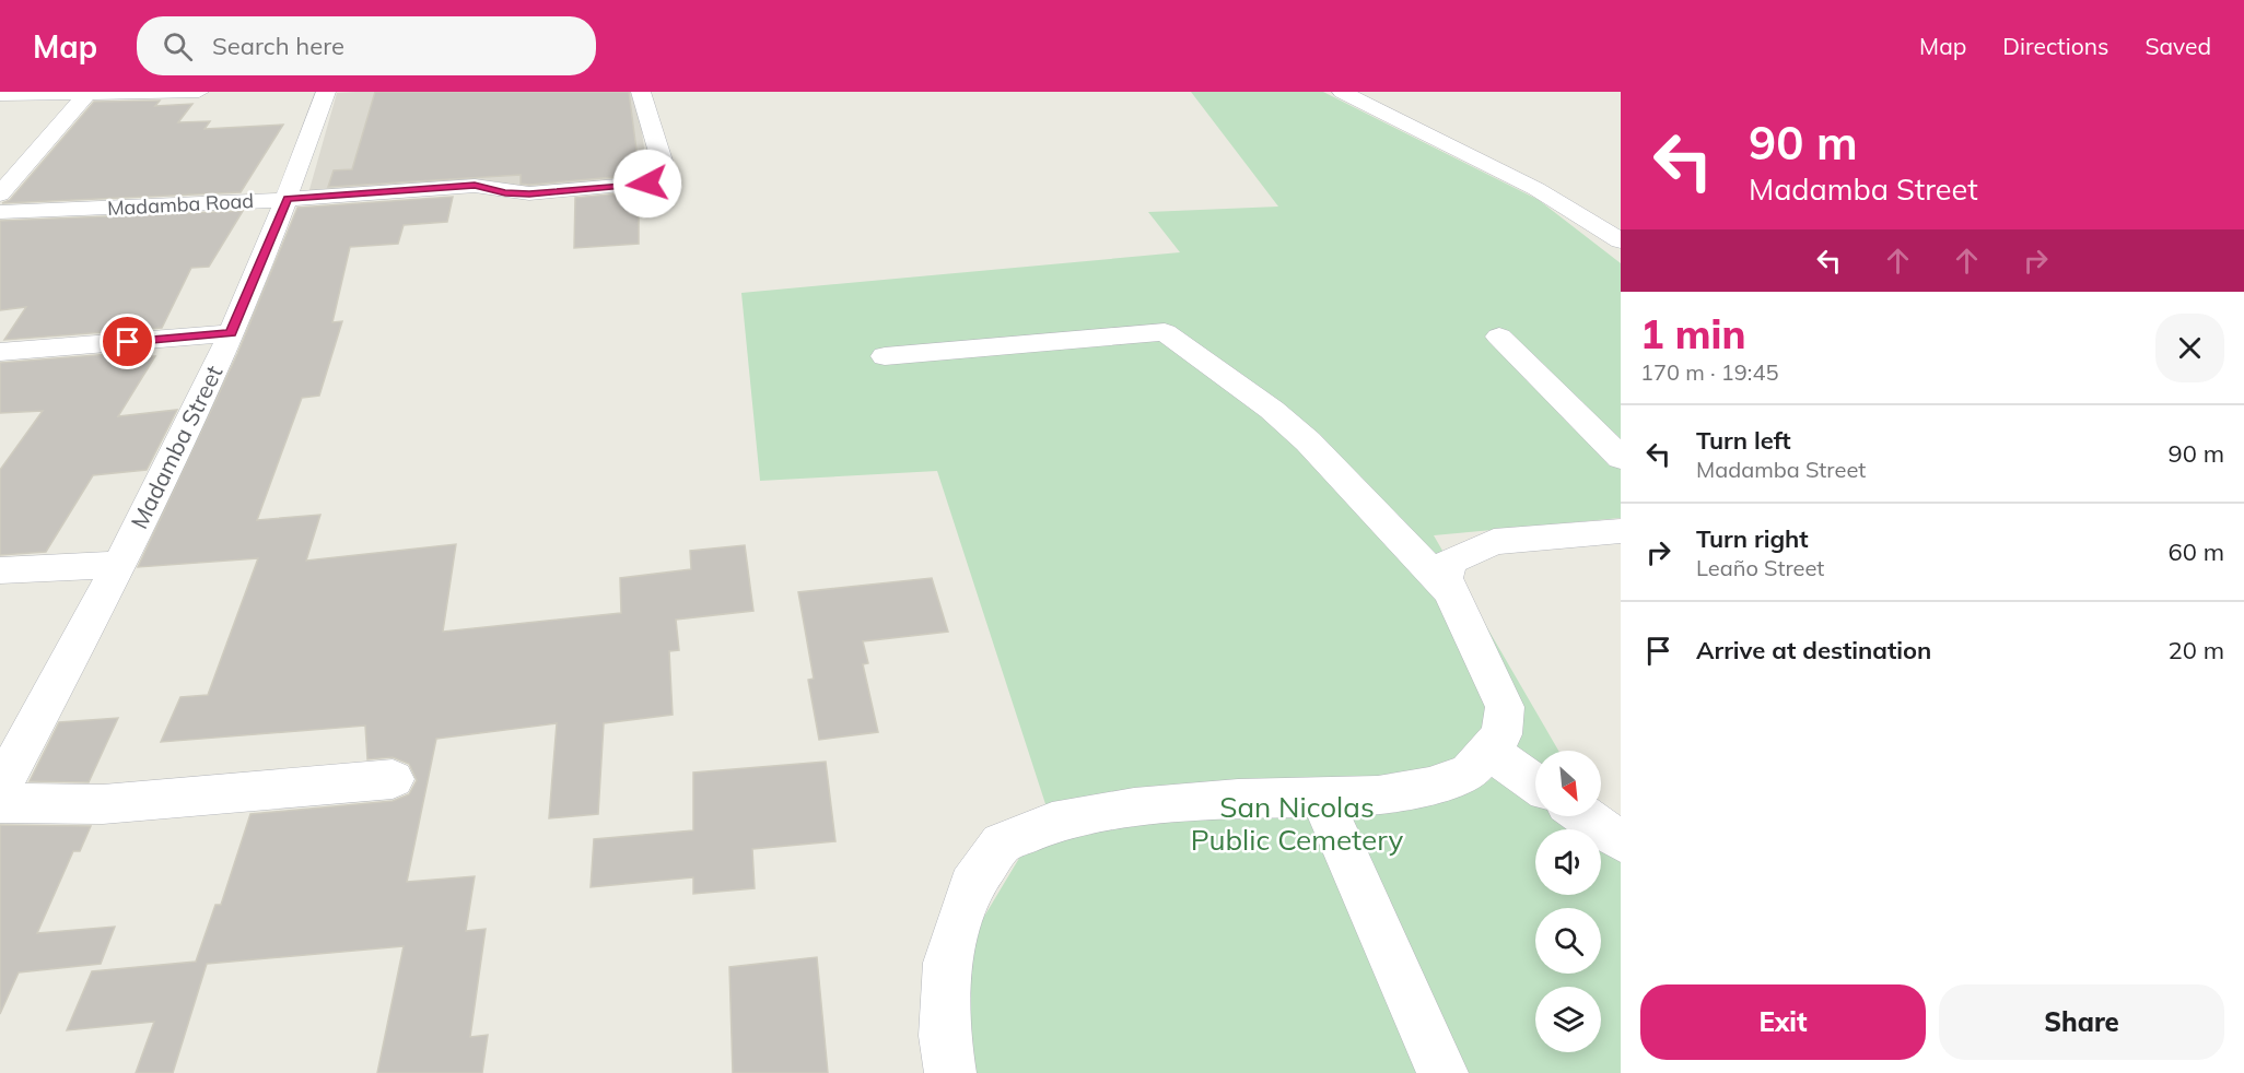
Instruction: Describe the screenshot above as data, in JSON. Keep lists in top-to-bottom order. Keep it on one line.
{"streets":{"street":["Madamba Road","Madamba Street"]},"crossings":[["Madamba Road","Madamba Street"]],"parks":["San Nicolas Public Cemetery"],"north":"bottom right","page":{"header":"Map","search":"Search here","nav":["Map","Directions","Saved"],"turn":["90 m","Madamba Street"],"heading":["1 min","170 m · 19:45"],"list":[{"name":"Turn left","note":"Madamba Street","value":"90 m"},{"name":"Turn right","note":"Leaño Street","value":"60 m"},{"name":"Arrive at destination","value":"20 m"}],"buttons":["Exit","Share"]}}
